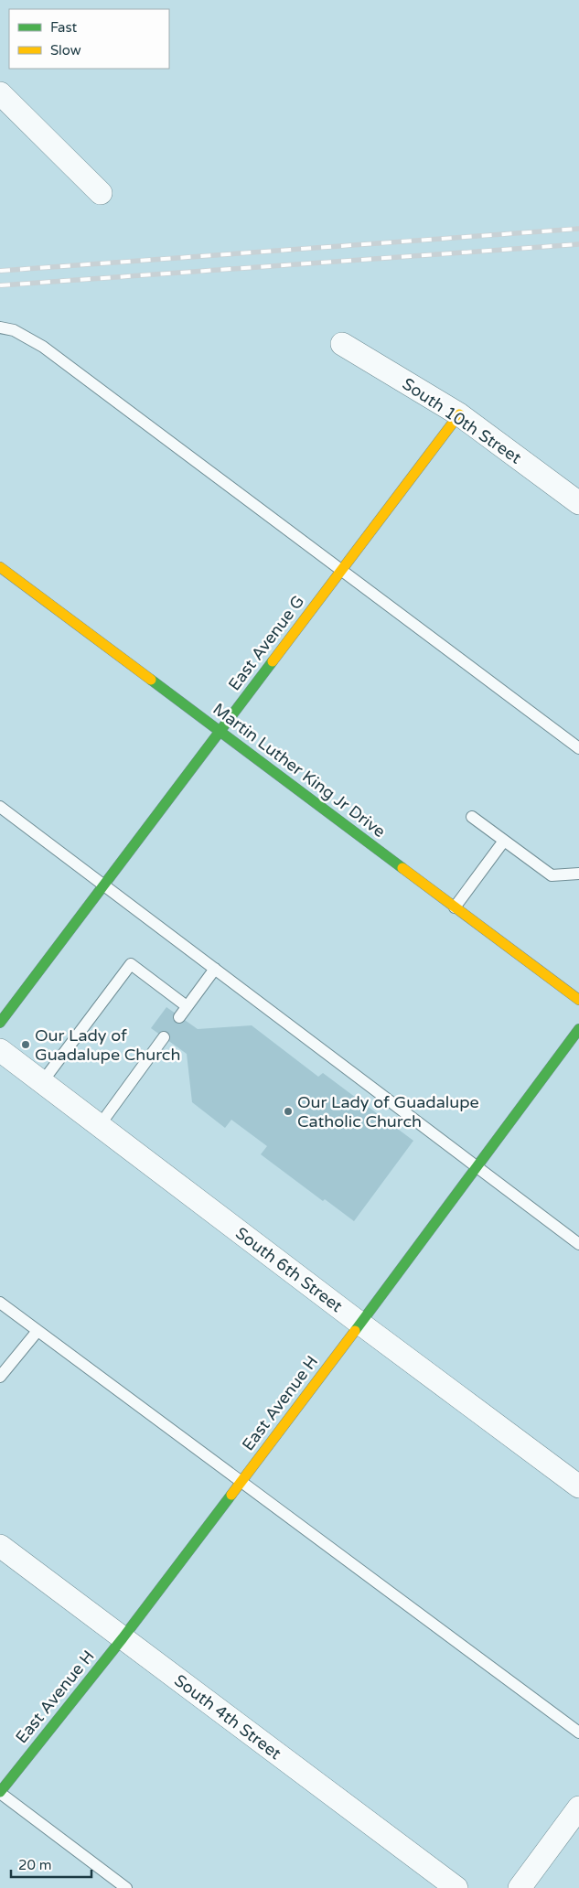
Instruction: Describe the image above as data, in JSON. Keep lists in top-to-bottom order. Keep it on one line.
{"streets":{"main road":["East Avenue G","Martin Luther King Jr Drive","East Avenue H"],"street":["South 10th Street","South 6th Street","South 4th Street"]},"crossings":[["South 10th Street","East Avenue G"],["East Avenue G","Martin Luther King Jr Drive"],["South 6th Street","East Avenue H"],["East Avenue H","South 4th Street"]],"places":["Our Lady of Guadalupe Church","Our Lady of Guadalupe Catholic Church"],"legend":["Fast","Slow"],"scale_bar":"20 m"}
